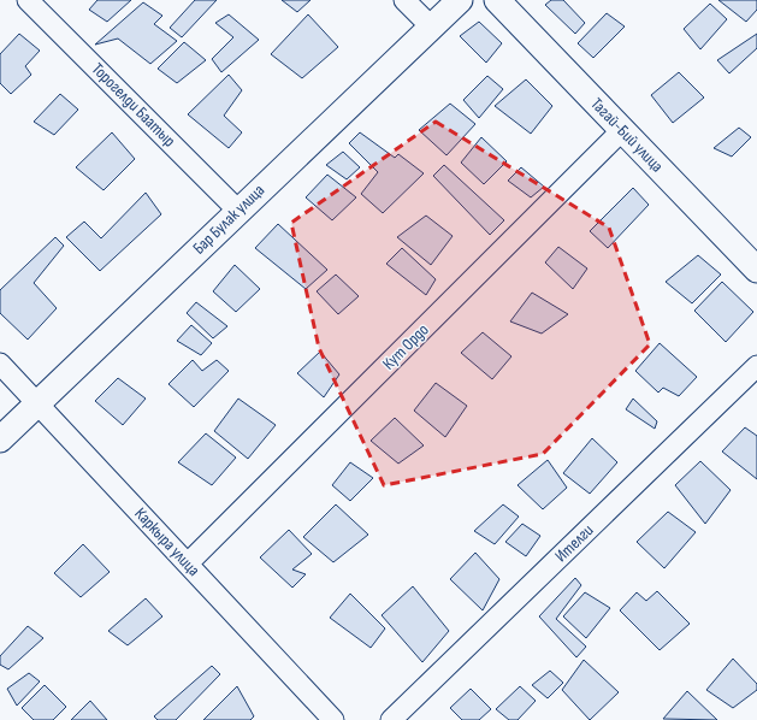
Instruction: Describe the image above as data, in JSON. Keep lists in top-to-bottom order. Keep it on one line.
{"streets":{"street":["Торогелди Баатыр","Тагай-Бий улица","Бар Булак улица","Кут Ордо","Каркыра улица","Ителги"]},"crossings":[["Торогелди Баатыр","Бар Булак улица"],["Тагай-Бий улица","Кут Ордо"],["Бар Булак улица","Каркыра улица"],["Кут Ордо","Каркыра улица"]]}
